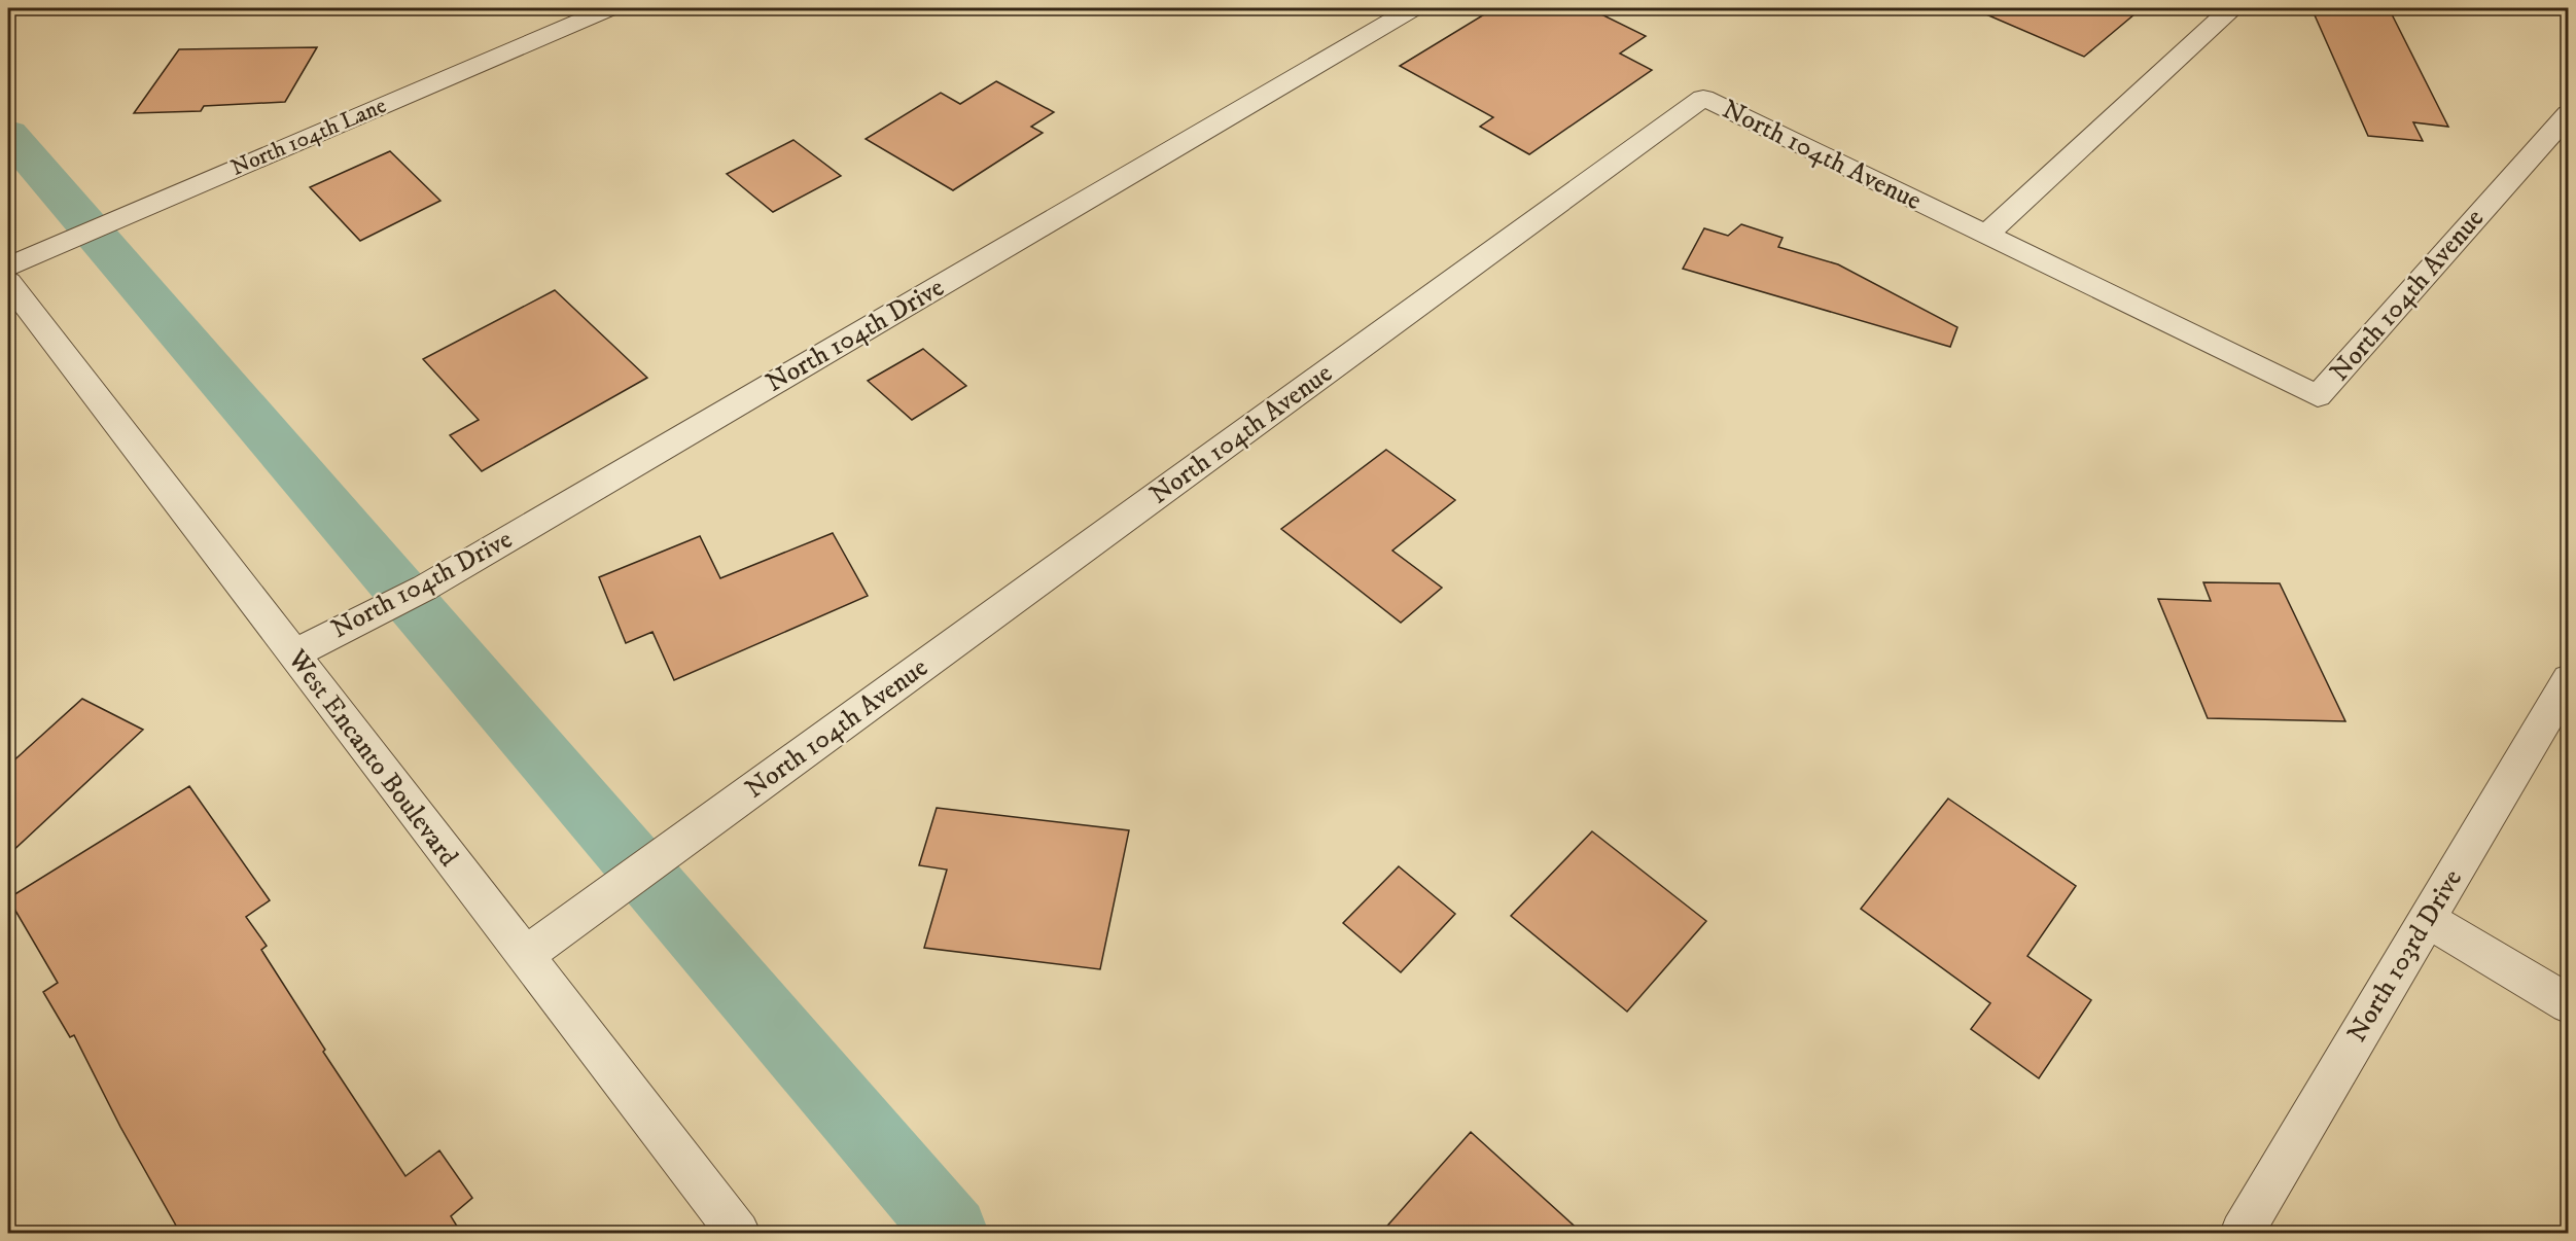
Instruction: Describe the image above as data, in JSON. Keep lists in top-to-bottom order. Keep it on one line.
{"streets":{"street":["North 104th Lane","North 104th Avenue","North 104th Drive","West Encanto Boulevard","North 103rd Drive"]},"crossings":[["North 104th Avenue","West Encanto Boulevard"],["North 104th Drive","West Encanto Boulevard"]]}
